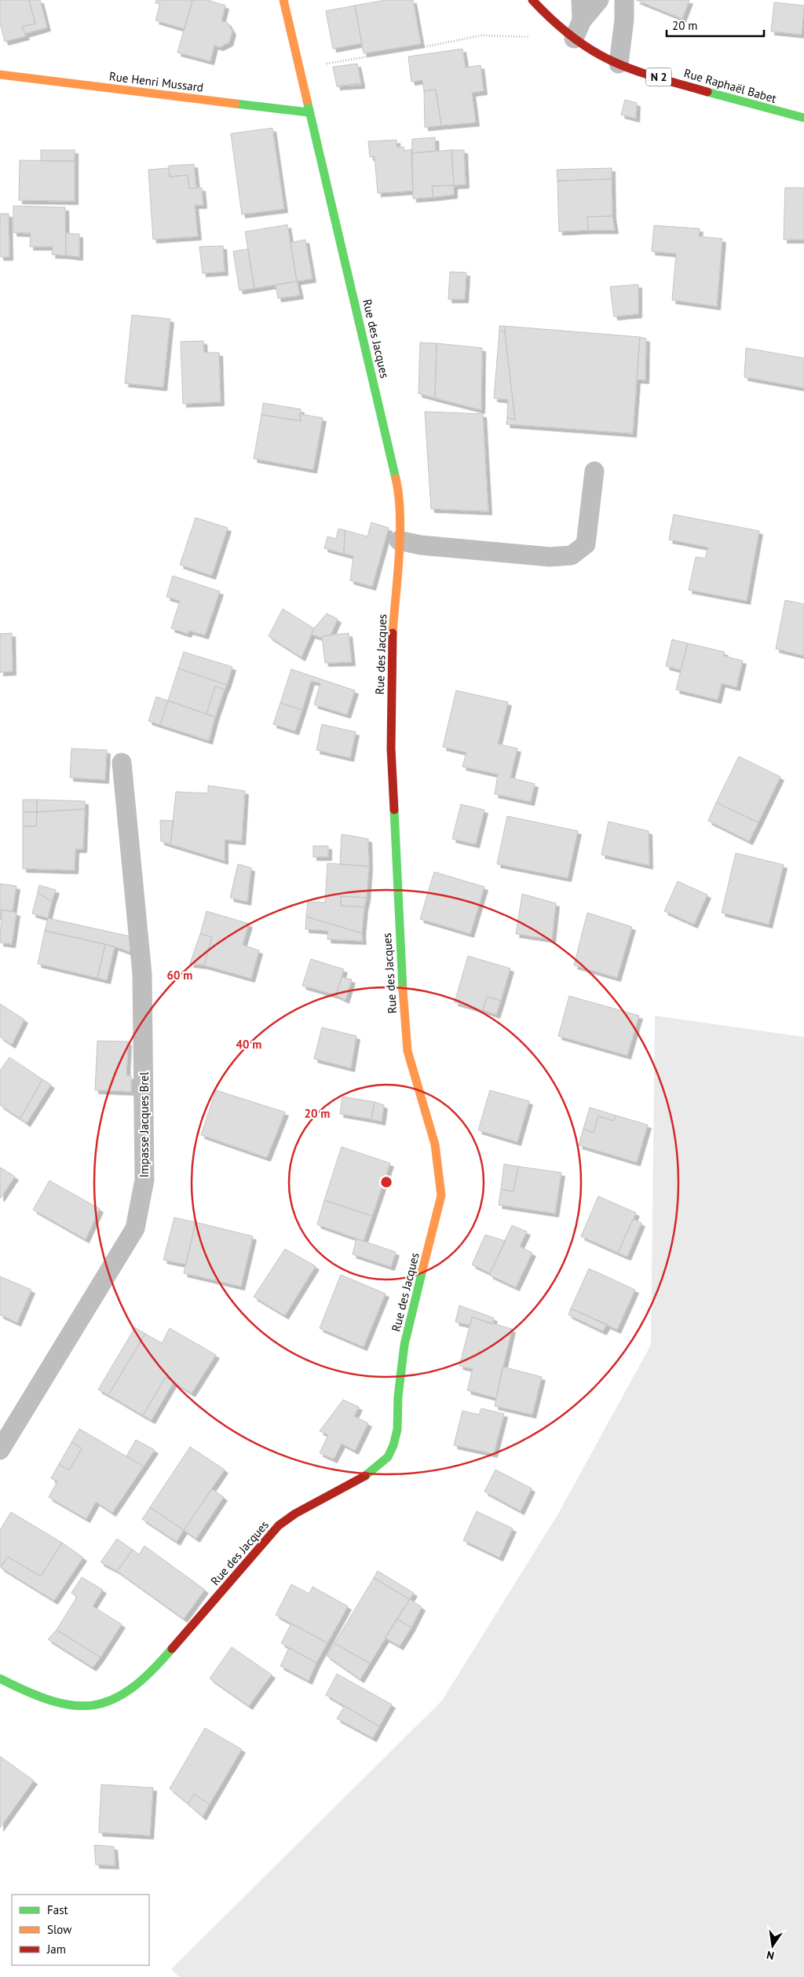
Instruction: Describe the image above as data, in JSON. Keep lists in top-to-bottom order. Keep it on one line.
{"streets":{"street":["N 2","Rue Henri Mussard","Rue Raphaël Babet","Rue des Jacques"],"lane":["Impasse Jacques Brel"]},"crossings":[["Rue Henri Mussard","Rue des Jacques"]],"legend":["Fast","Slow","Jam"],"scale_bar":"20 m","north":"bottom","rings":["60 m","40 m","20 m"]}
